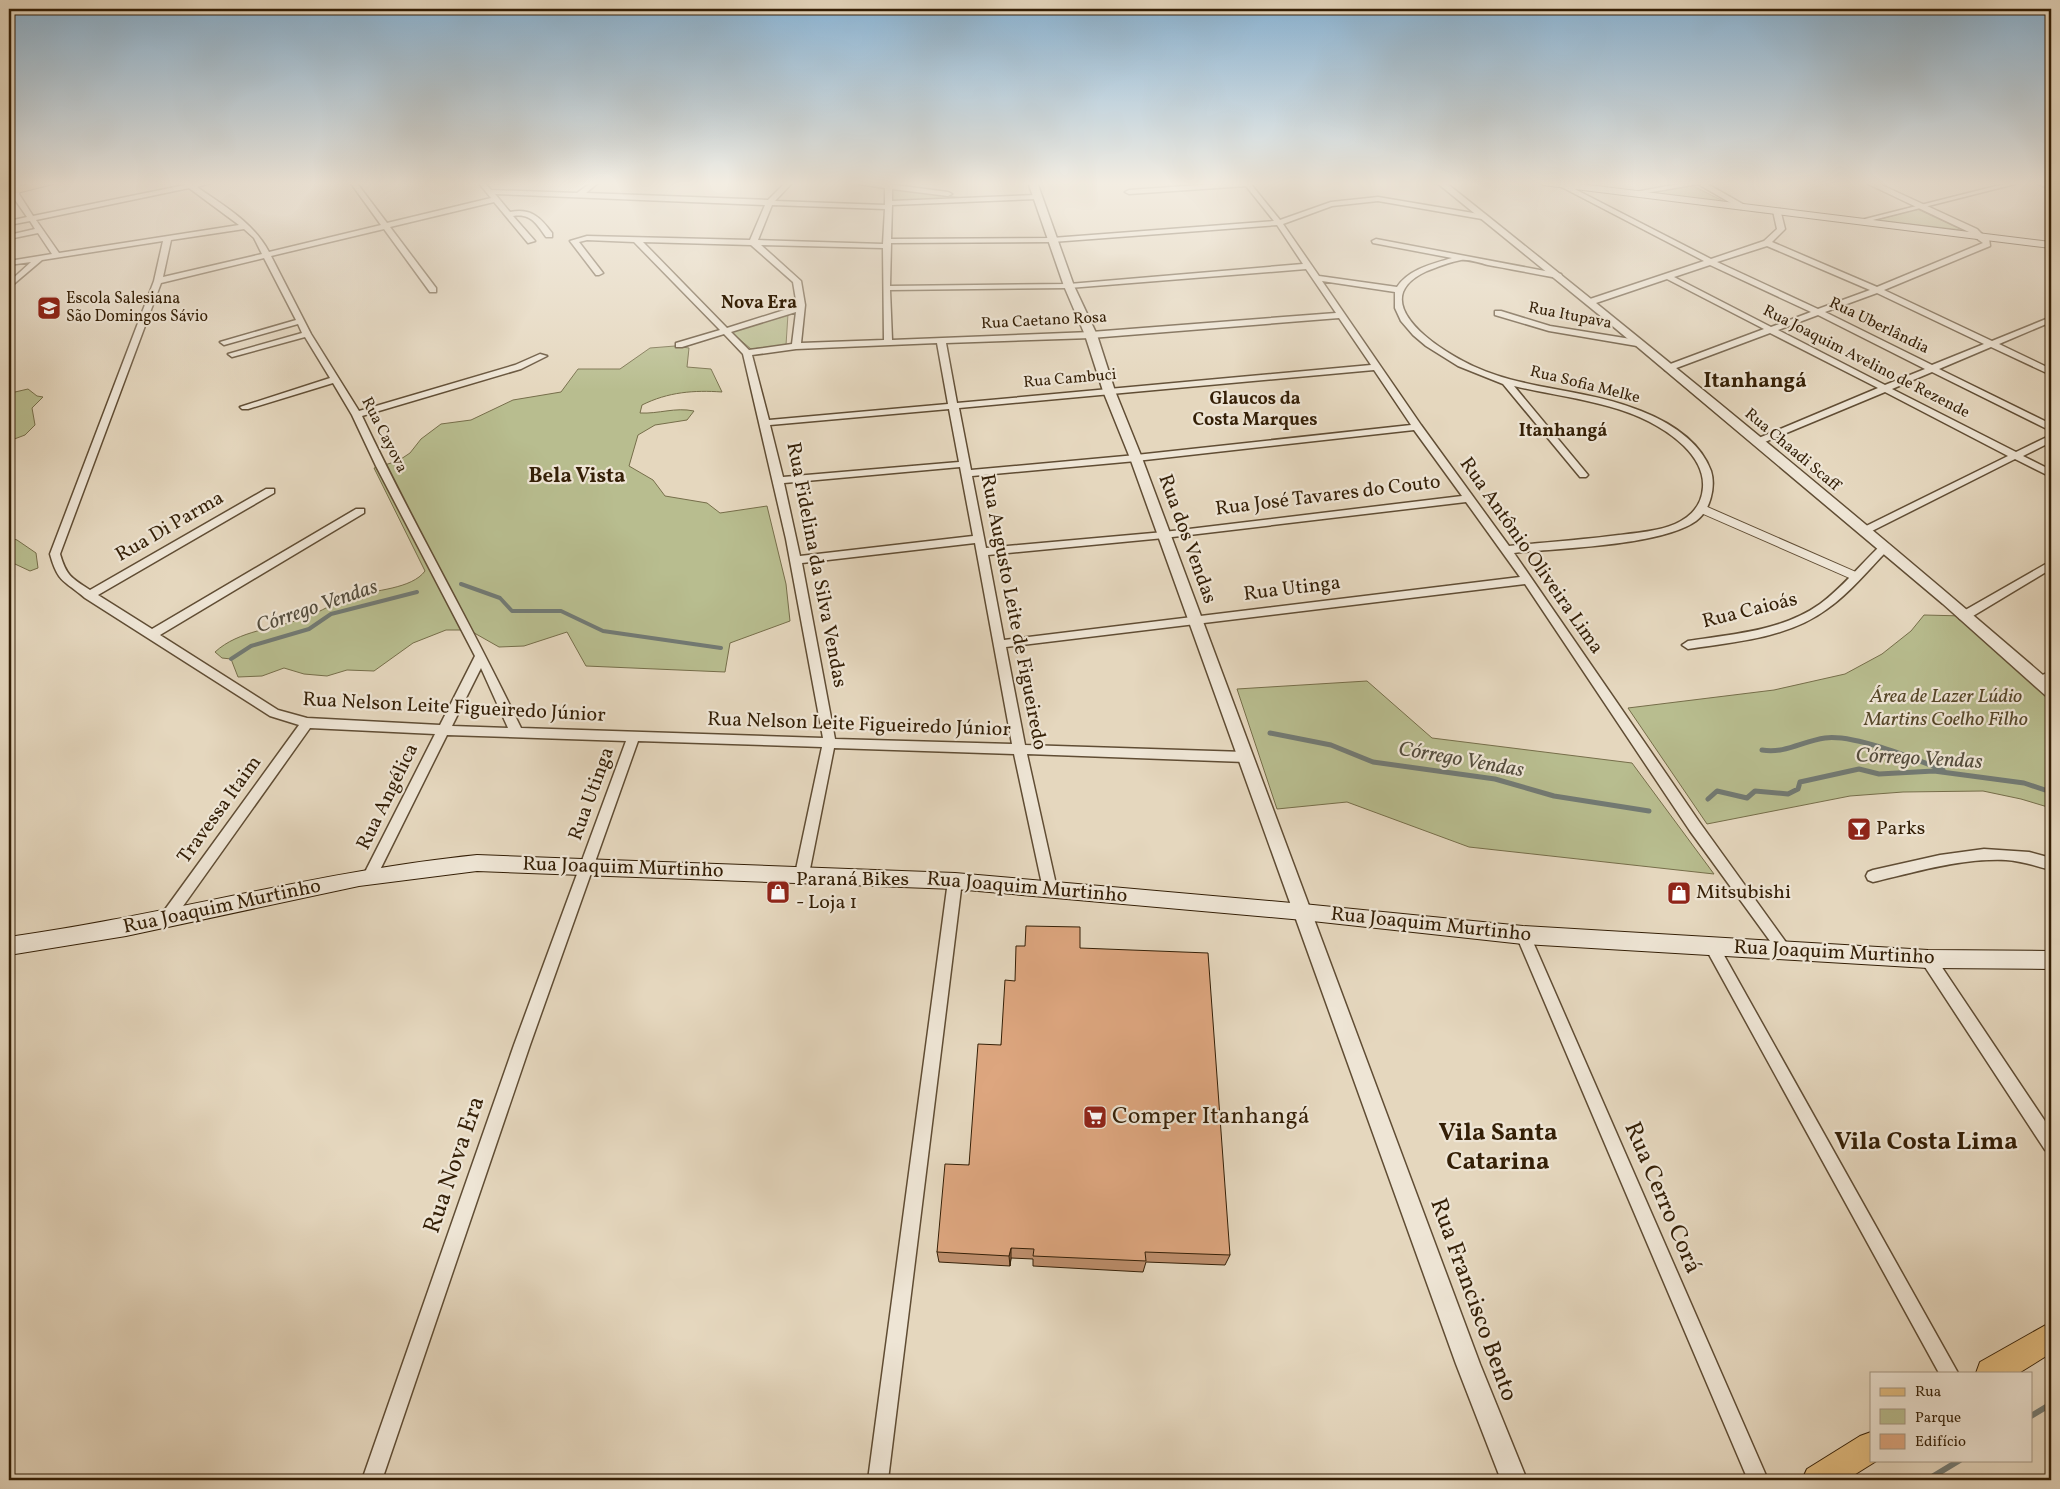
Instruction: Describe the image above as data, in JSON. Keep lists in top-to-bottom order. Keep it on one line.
{"streets":{"main road":["Rua Joaquim Murtinho"],"street":["Rua Itupava","Rua Caetano Rosa","Rua Uberlândia","Rua Joaquim Avelino de Rezende","Rua Cambuci","Rua Sofia Melke","Rua Cayova","Rua Chaadi Scaff","Rua José Tavares do Couto","Rua Di Parma","Rua dos Vendas","Rua Antônio Oliveira Lima","Rua Fidelina da Silva Vendas","Rua Utinga","Rua Caioás","Rua Augusto Leite de Figueiredo","Rua Nelson Leite Figueiredo Júnior","Rua Angélica","Travessa Itaim","Rua Nova Era","Rua Cerro Corá","Rua Francisco Bento"]},"crossings":[["Rua Itupava","Rua Chaadi Scaff"],["Rua Caetano Rosa","Rua dos Vendas"],["Rua Caetano Rosa","Rua Antônio Oliveira Lima"],["Rua Caetano Rosa","Rua Fidelina da Silva Vendas"],["Rua Caetano Rosa","Rua Augusto Leite de Figueiredo"],["Rua Cambuci","Rua dos Vendas"],["Rua Cambuci","Rua Antônio Oliveira Lima"],["Rua Cambuci","Rua Fidelina da Silva Vendas"],["Rua Cambuci","Rua Augusto Leite de Figueiredo"],["Rua Cayova","Rua Nelson Leite Figueiredo Júnior"],["Rua Cayova","Rua Angélica"],["Rua Chaadi Scaff","Rua Caioás"],["Rua José Tavares do Couto","Rua dos Vendas"],["Rua José Tavares do Couto","Rua Antônio Oliveira Lima"],["Rua José Tavares do Couto","Rua Augusto Leite de Figueiredo"],["Rua Di Parma","Rua Nelson Leite Figueiredo Júnior"],["Rua dos Vendas","Rua Utinga"],["Rua dos Vendas","Rua Nelson Leite Figueiredo Júnior"],["Rua dos Vendas","Rua Joaquim Murtinho"],["Rua dos Vendas","Rua Francisco Bento"],["Rua Antônio Oliveira Lima","Rua Utinga"],["Rua Antônio Oliveira Lima","Rua Joaquim Murtinho"],["Rua Fidelina da Silva Vendas","Rua Nelson Leite Figueiredo Júnior"],["Rua Fidelina da Silva Vendas","Rua Joaquim Murtinho"],["Rua Utinga","Rua Augusto Leite de Figueiredo"],["Rua Utinga","Rua Nelson Leite Figueiredo Júnior"],["Rua Utinga","Rua Joaquim Murtinho"],["Rua Utinga","Rua Nova Era"],["Rua Augusto Leite de Figueiredo","Rua Nelson Leite Figueiredo Júnior"],["Rua Augusto Leite de Figueiredo","Rua Joaquim Murtinho"],["Rua Nelson Leite Figueiredo Júnior","Rua Angélica"],["Rua Nelson Leite Figueiredo Júnior","Travessa Itaim"],["Rua Angélica","Rua Joaquim Murtinho"],["Travessa Itaim","Rua Joaquim Murtinho"],["Rua Joaquim Murtinho","Rua Nova Era"],["Rua Joaquim Murtinho","Rua Cerro Corá"],["Rua Joaquim Murtinho","Rua Francisco Bento"]],"districts":["Nova Era","Itanhangá","Glaucos da Costa Marques","Itanhangá","Bela Vista","Vila Santa Catarina","Vila Costa Lima"],"water":["Córrego Vendas"],"parks":["Área de Lazer Lúdio Martins Coelho Filho"],"places":{"school or university":["Escola Salesiana São Domingos Sávio"],"bar":["Parks"],"shop":["Paraná Bikes - Loja 1","Mitsubishi"],"supermarket":["Comper Itanhangá"]},"legend":["Rua","Parque","Edifício"]}
